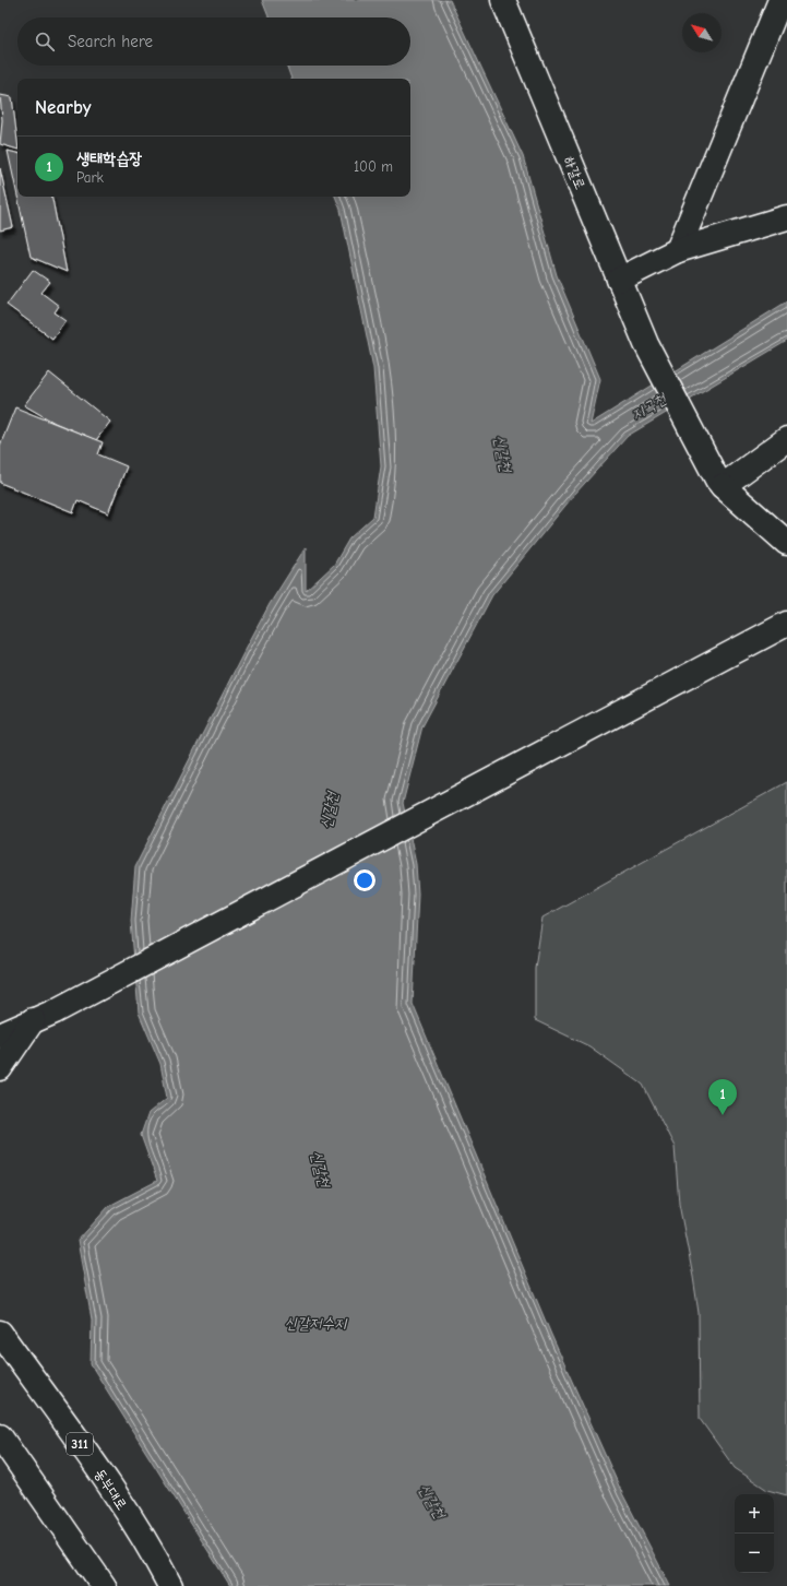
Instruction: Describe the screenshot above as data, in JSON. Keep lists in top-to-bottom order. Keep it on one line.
{"streets":{"main road":["하갈로","311","동부대로"]},"water":["지곡천","신갈천","신갈저수지"],"north":"top left","page":{"search":"Search here","heading":"Nearby","list":[{"mark":"1","name":"생태학습장","note":"Park","value":"100 m"}],"pins":"1","map_buttons":["+","−"]}}
